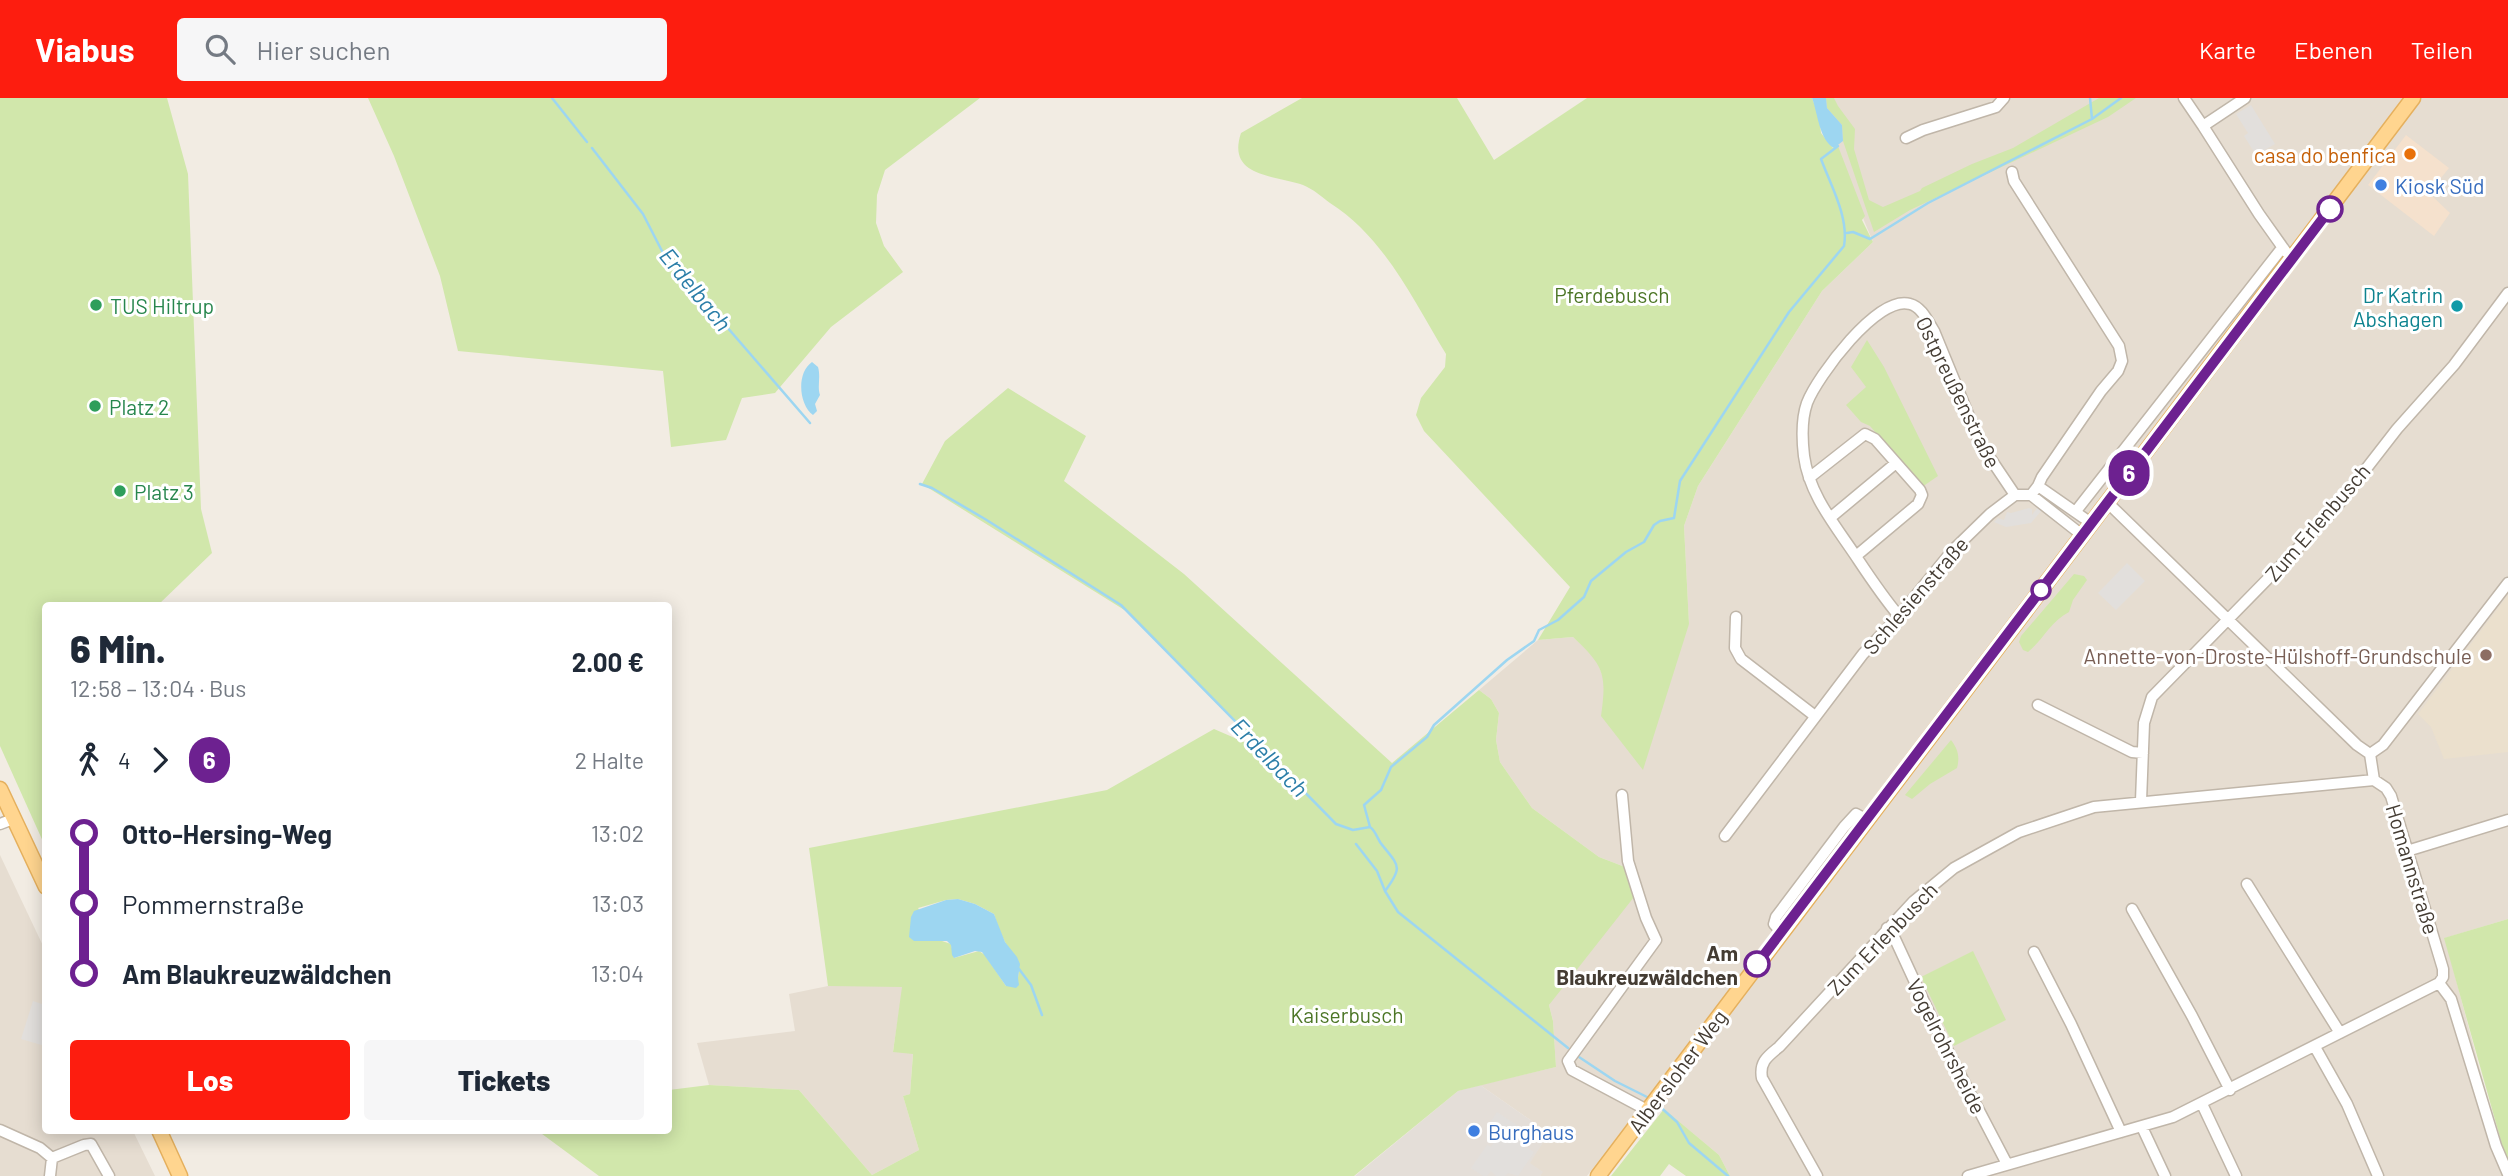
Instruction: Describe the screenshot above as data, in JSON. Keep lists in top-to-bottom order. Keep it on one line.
{"streets":{"main road":["Albersloher Weg"],"street":["Ostpreußenstraße","Zum Erlenbusch","Schlesienstraße","Homannstraße","Vogelrohrsheide"]},"crossings":[["Ostpreußenstraße","Schlesienstraße"],["Zum Erlenbusch","Homannstraße"],["Zum Erlenbusch","Vogelrohrsheide"]],"water":["Erdelbach"],"parks":["Pferdebusch","Kaiserbusch"],"places":["casa do benfica","Kiosk Süd","TUS Hiltrup","Dr Katrin Abshagen","Platz 2","Platz 3","Annette-von-Droste-Hülshoff-Grundschule","Am Blaukreuzwäldchen","Burghaus"],"lines":["bus line 6"],"page":{"header":"Viabus","search":"Hier suchen","nav":["Karte","Ebenen","Teilen"],"on_map":"6","heading":["6 Min.","12:58 – 13:04 · Bus","2.00 €"],"legs":["4","6","2 Halte"],"list":[{"name":"Otto-Hersing-Weg","value":"13:02"},{"name":"Pommernstraße","value":"13:03"},{"name":"Am Blaukreuzwäldchen","value":"13:04"}],"buttons":["Los","Tickets"]}}
